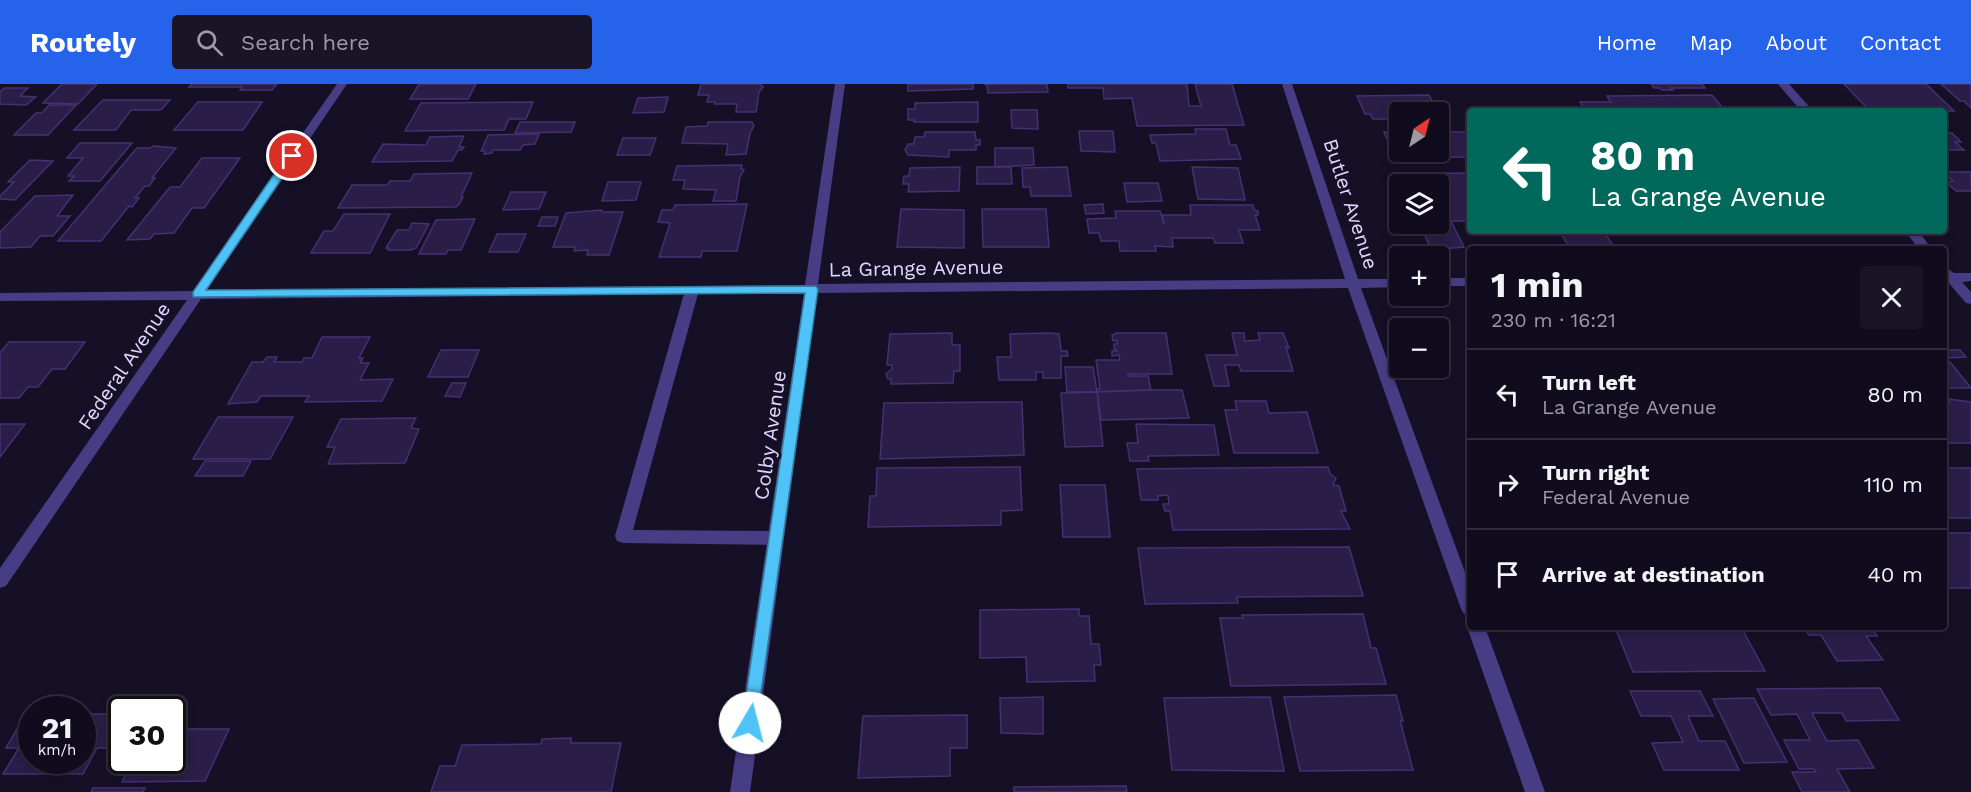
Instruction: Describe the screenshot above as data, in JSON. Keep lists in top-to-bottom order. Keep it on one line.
{"streets":{"street":["Butler Avenue","La Grange Avenue","Federal Avenue","Colby Avenue"]},"crossings":[["Butler Avenue","La Grange Avenue"],["La Grange Avenue","Federal Avenue"],["La Grange Avenue","Colby Avenue"]],"north":"top right","page":{"header":"Routely","search":"Search here","nav":["Home","Map","About","Contact"],"map_buttons":["+","−"],"turn":["80 m","La Grange Avenue"],"heading":["1 min","230 m · 16:21"],"list":[{"name":"Turn left","note":"La Grange Avenue","value":"80 m"},{"name":"Turn right","note":"Federal Avenue","value":"110 m"},{"name":"Arrive at destination","value":"40 m"}],"speed":"21 km/h","limit":"30"}}
